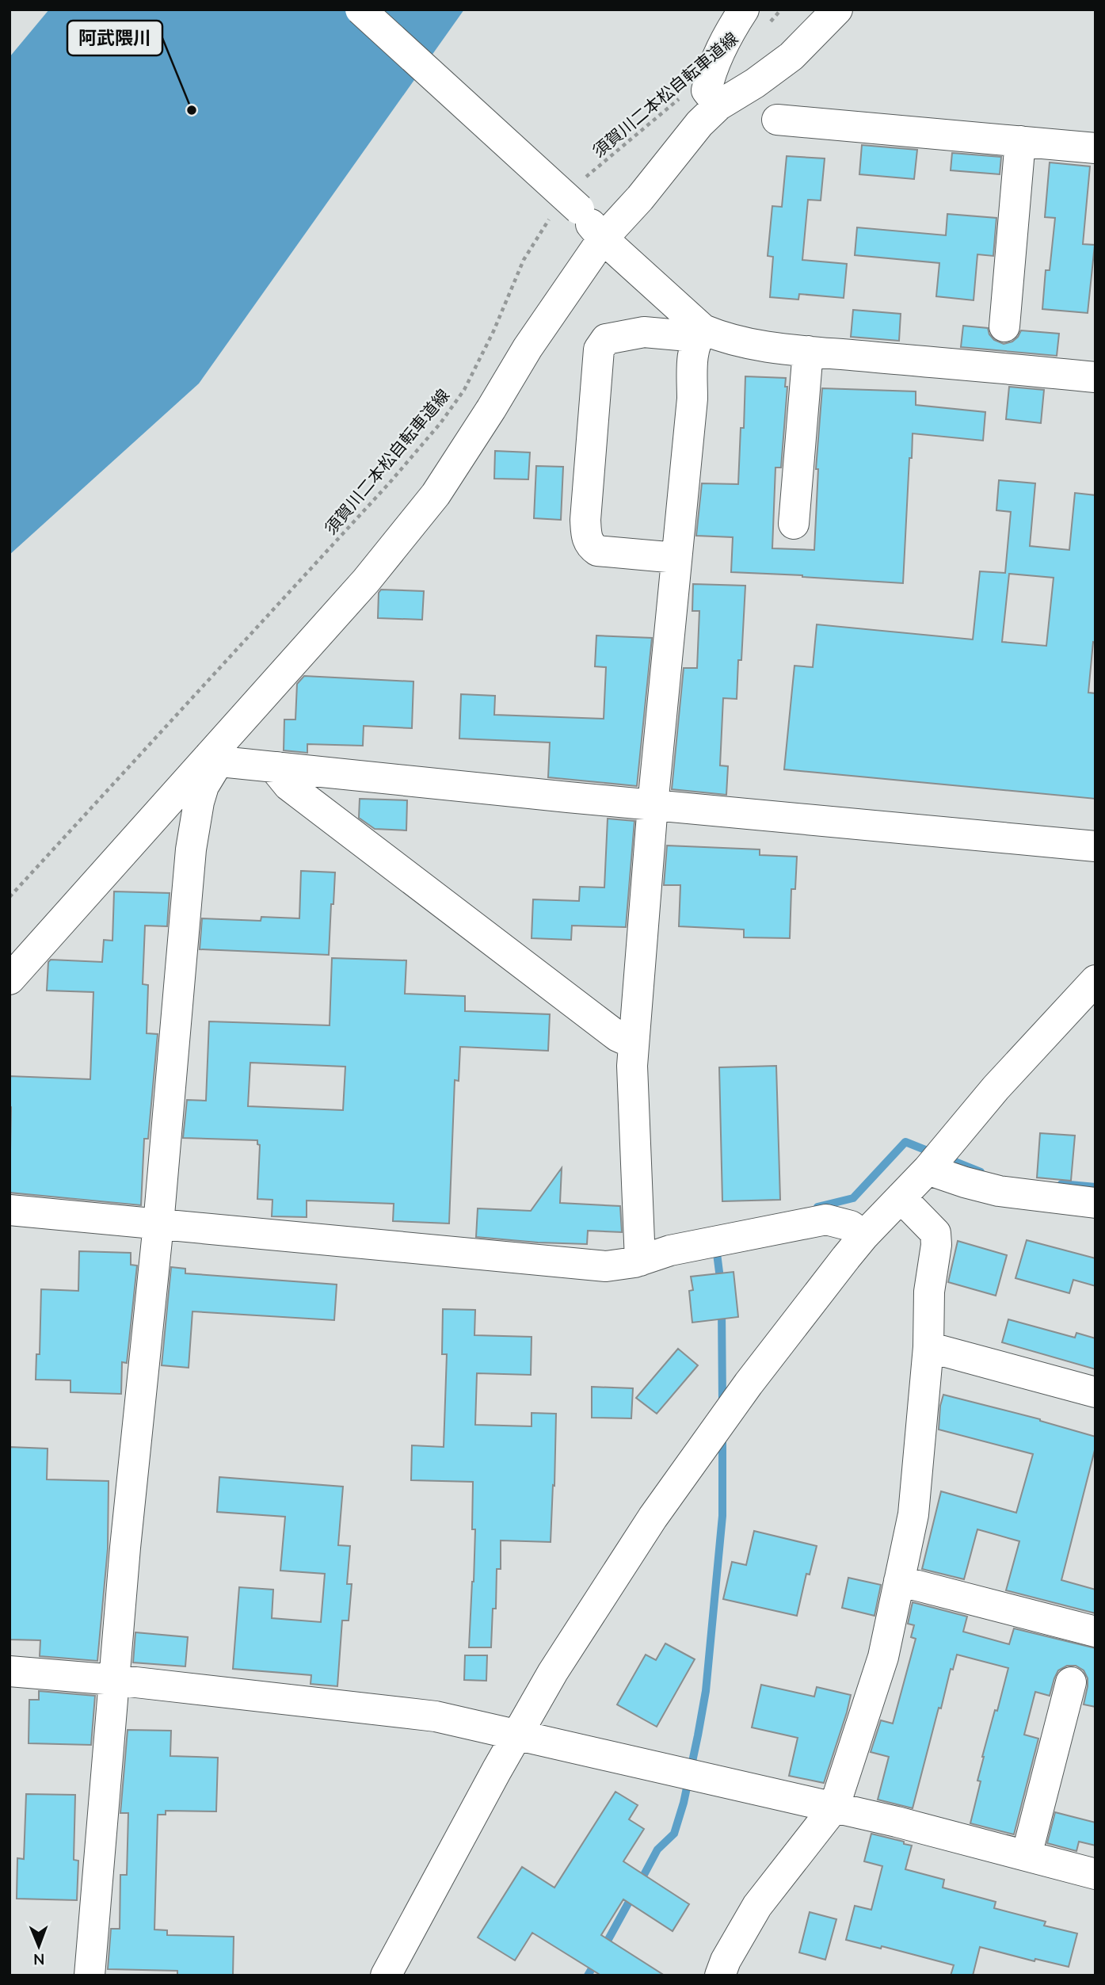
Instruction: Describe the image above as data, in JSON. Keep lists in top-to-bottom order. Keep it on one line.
{"streets":{"path":["須賀川二本松自転車道線"]},"places":["阿武隈川"],"north":"bottom"}
